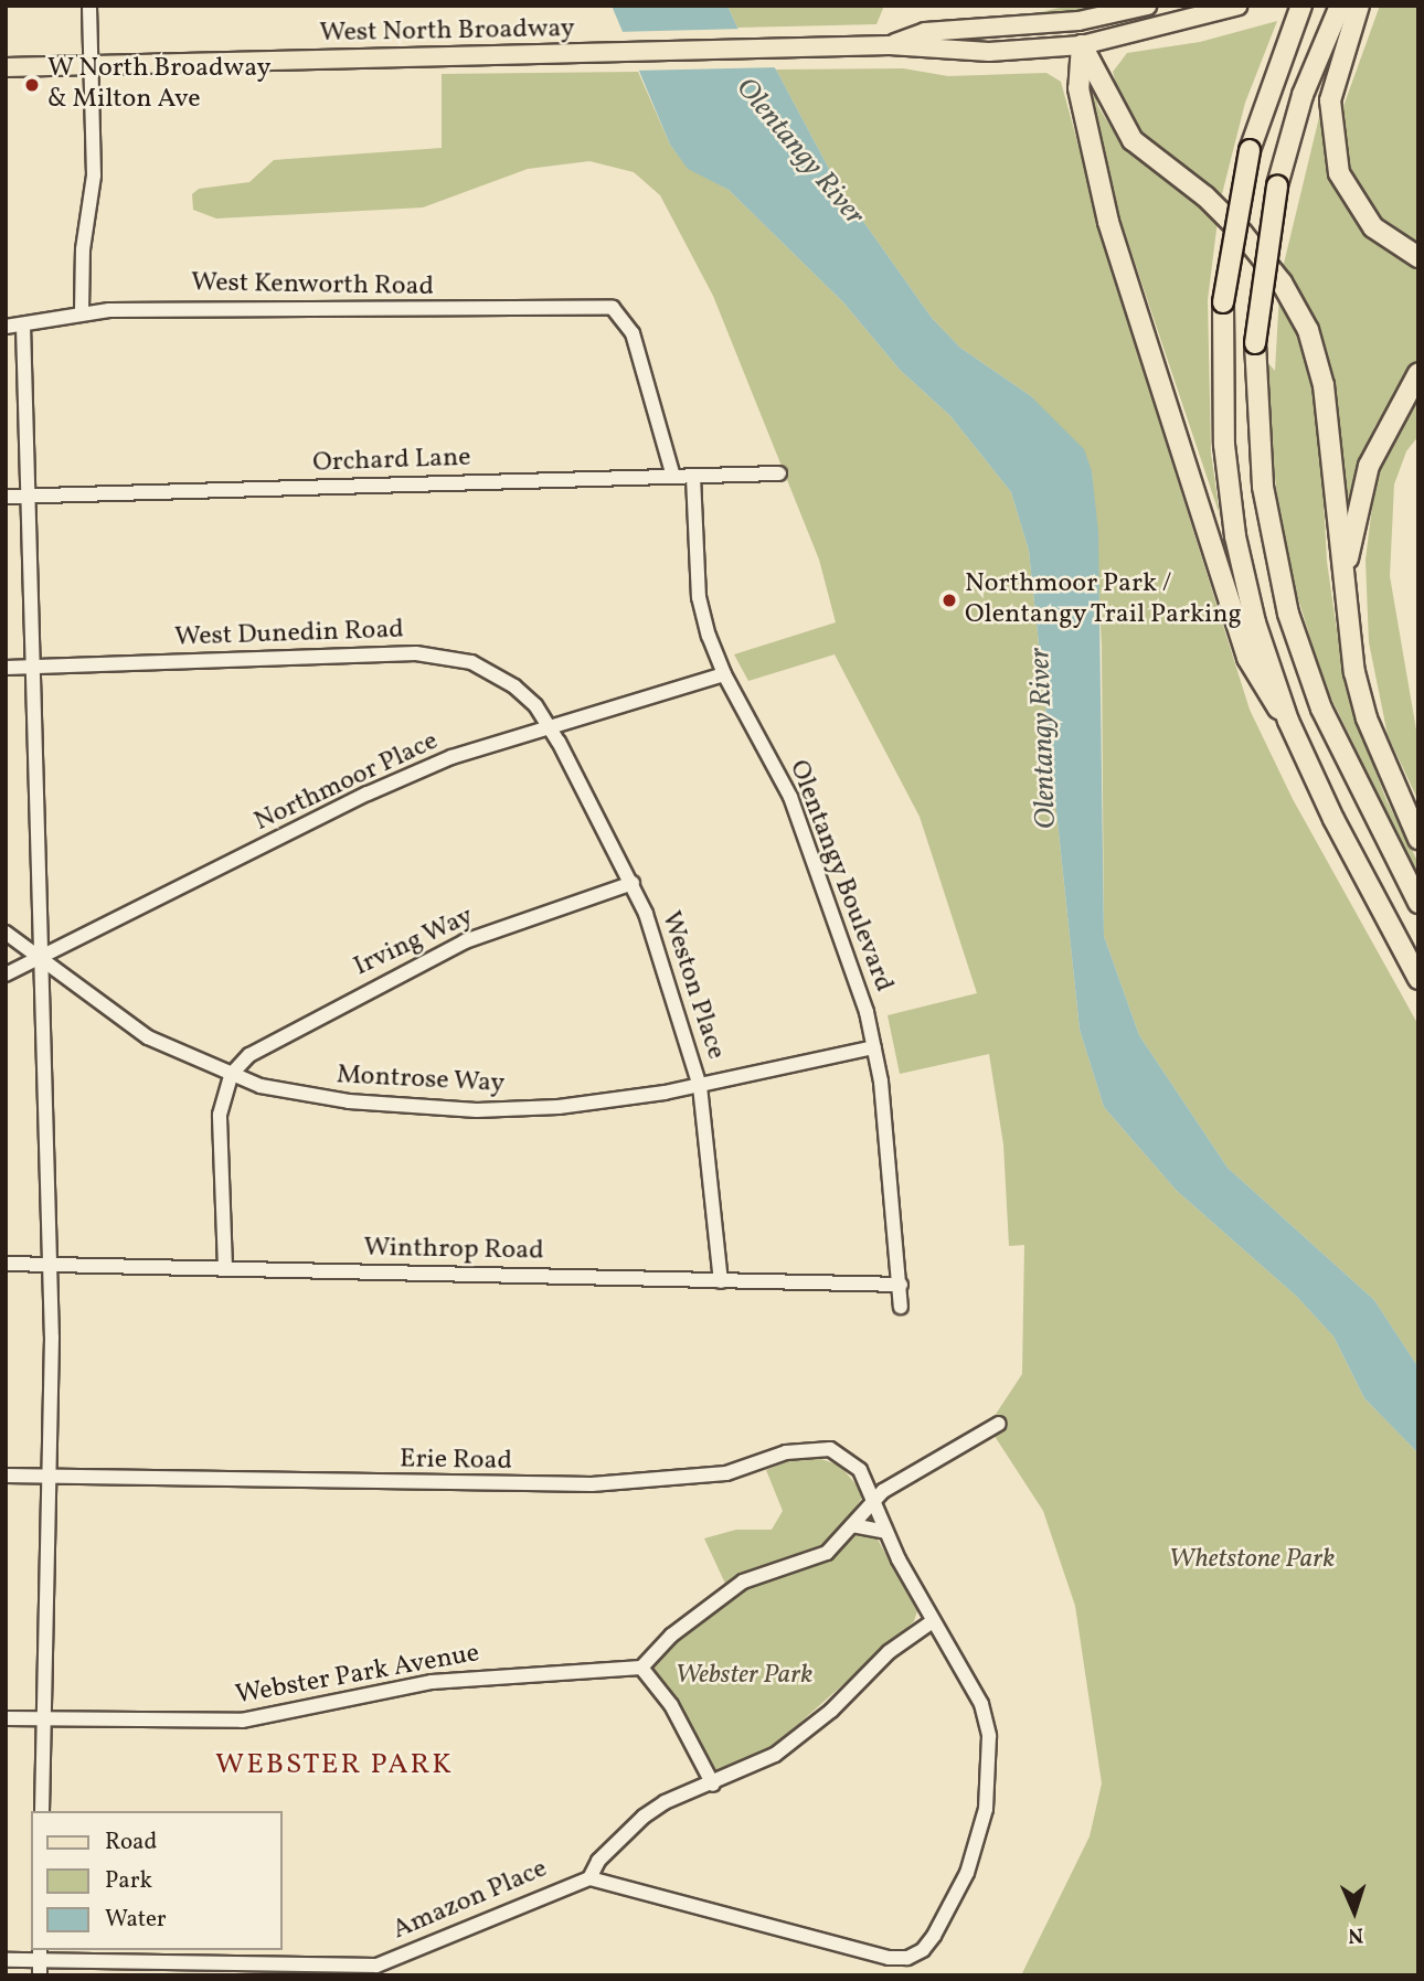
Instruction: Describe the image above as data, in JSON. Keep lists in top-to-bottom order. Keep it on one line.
{"streets":{"main road":["West North Broadway"],"street":["West Kenworth Road","Orchard Lane","West Dunedin Road","Northmoor Place","Olentangy Boulevard","Irving Way","Weston Place","Montrose Way","Winthrop Road","Erie Road","Webster Park Avenue","Amazon Place"]},"crossings":[["West Kenworth Road","Orchard Lane"],["Orchard Lane","Olentangy Boulevard"],["West Dunedin Road","Northmoor Place"],["West Dunedin Road","Weston Place"],["Northmoor Place","Olentangy Boulevard"],["Northmoor Place","Weston Place"],["Northmoor Place","Montrose Way"],["Olentangy Boulevard","Montrose Way"],["Olentangy Boulevard","Winthrop Road"],["Irving Way","Weston Place"],["Irving Way","Montrose Way"],["Weston Place","Montrose Way"],["Weston Place","Winthrop Road"]],"districts":["WEBSTER PARK"],"water":["Olentangy River"],"parks":["Whetstone Park","Webster Park"],"places":["W North Broadway & Milton Ave","Northmoor Park / Olentangy Trail Parking"],"legend":["Road","Park","Water"],"north":"bottom"}
